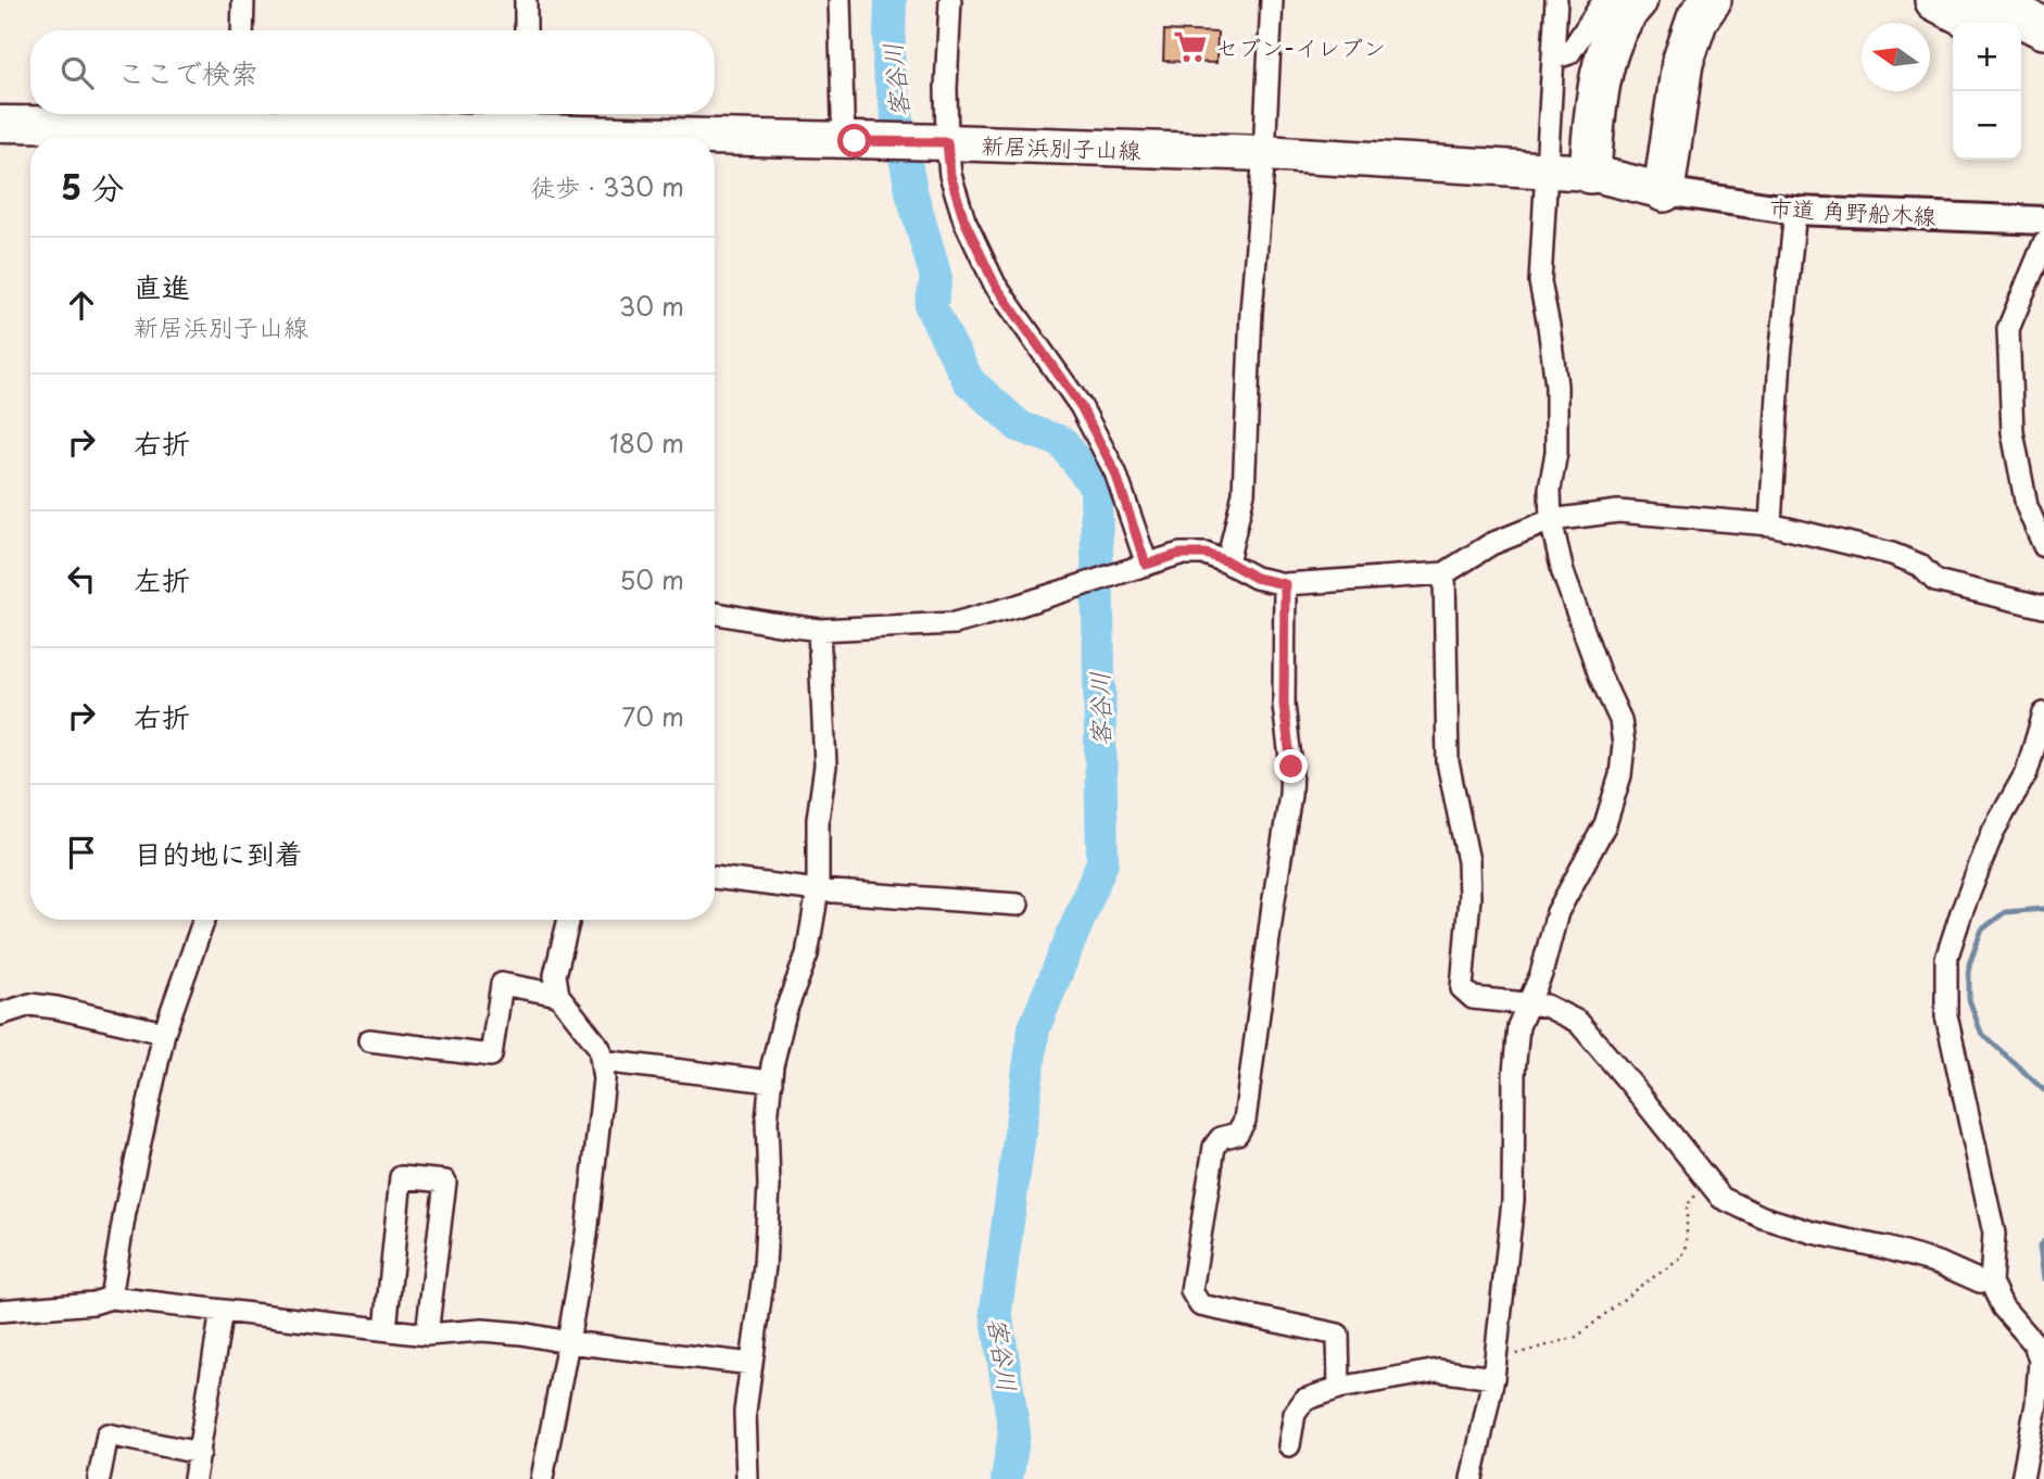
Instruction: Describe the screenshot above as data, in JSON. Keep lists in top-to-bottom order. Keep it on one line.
{"streets":{"main road":["新居浜別子山線"],"street":["市道 角野船木線"]},"crossings":[["新居浜別子山線","市道 角野船木線"]],"water":["客谷川"],"places":{"supermarket":["セブン-イレブン"]},"north":"left","page":{"map_buttons":["+","−"],"search":"ここで検索","heading":["5 分","徒歩 · 330 m"],"list":[["直進","新居浜別子山線","30 m"],["右折","180 m"],["左折","50 m"],["右折","70 m"],"目的地に到着"]}}
